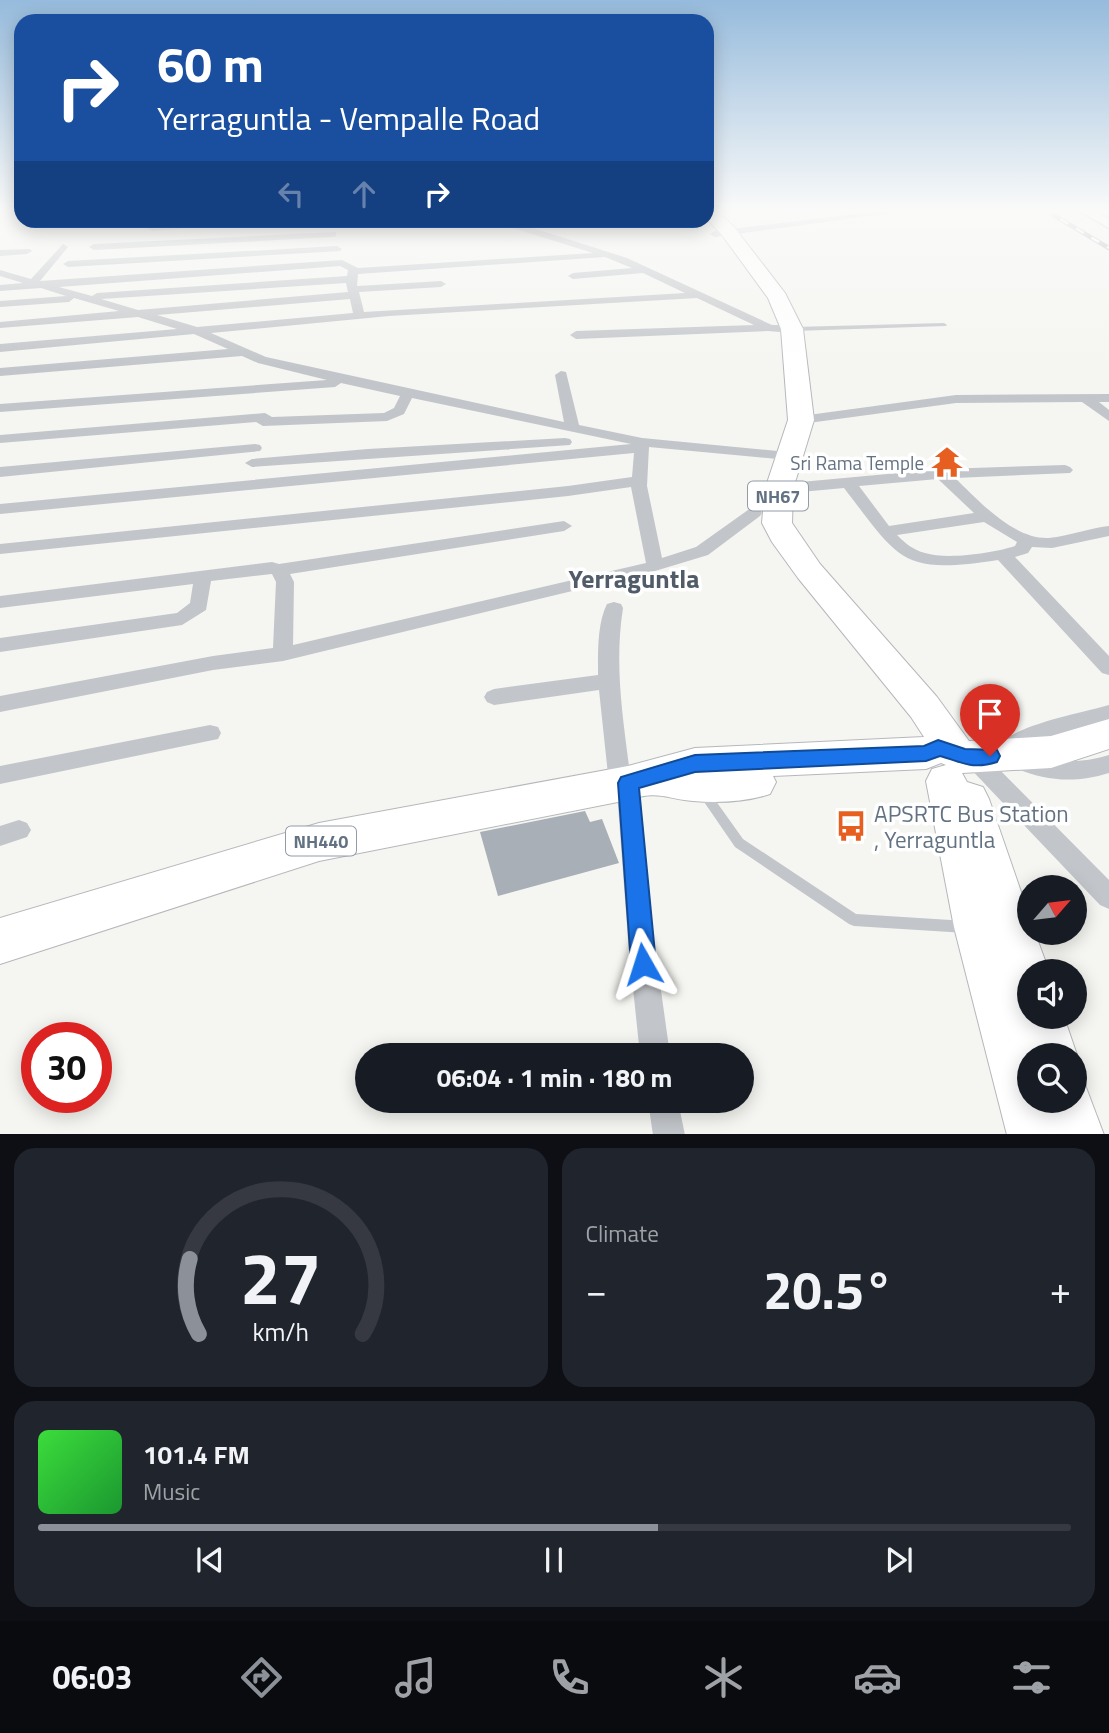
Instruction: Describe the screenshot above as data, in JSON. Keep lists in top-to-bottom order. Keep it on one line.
{"streets":{"highway":["NH67","NH440"]},"districts":["Yerraguntla"],"places":{"temple":["Sri Rama Temple"],"bus stop":["APSRTC Bus Station , Yerraguntla"]},"north":"top right","page":{"turn":["60 m","Yerraguntla - Vempalle Road"],"limit":"30","trip":"06:04 · 1 min · 180 m","tile":"Climate","heat":["−","20.5°","+"],"song":["101.4 FM","Music"],"tabs":"06:03","gauge":["27","km/h"]}}
